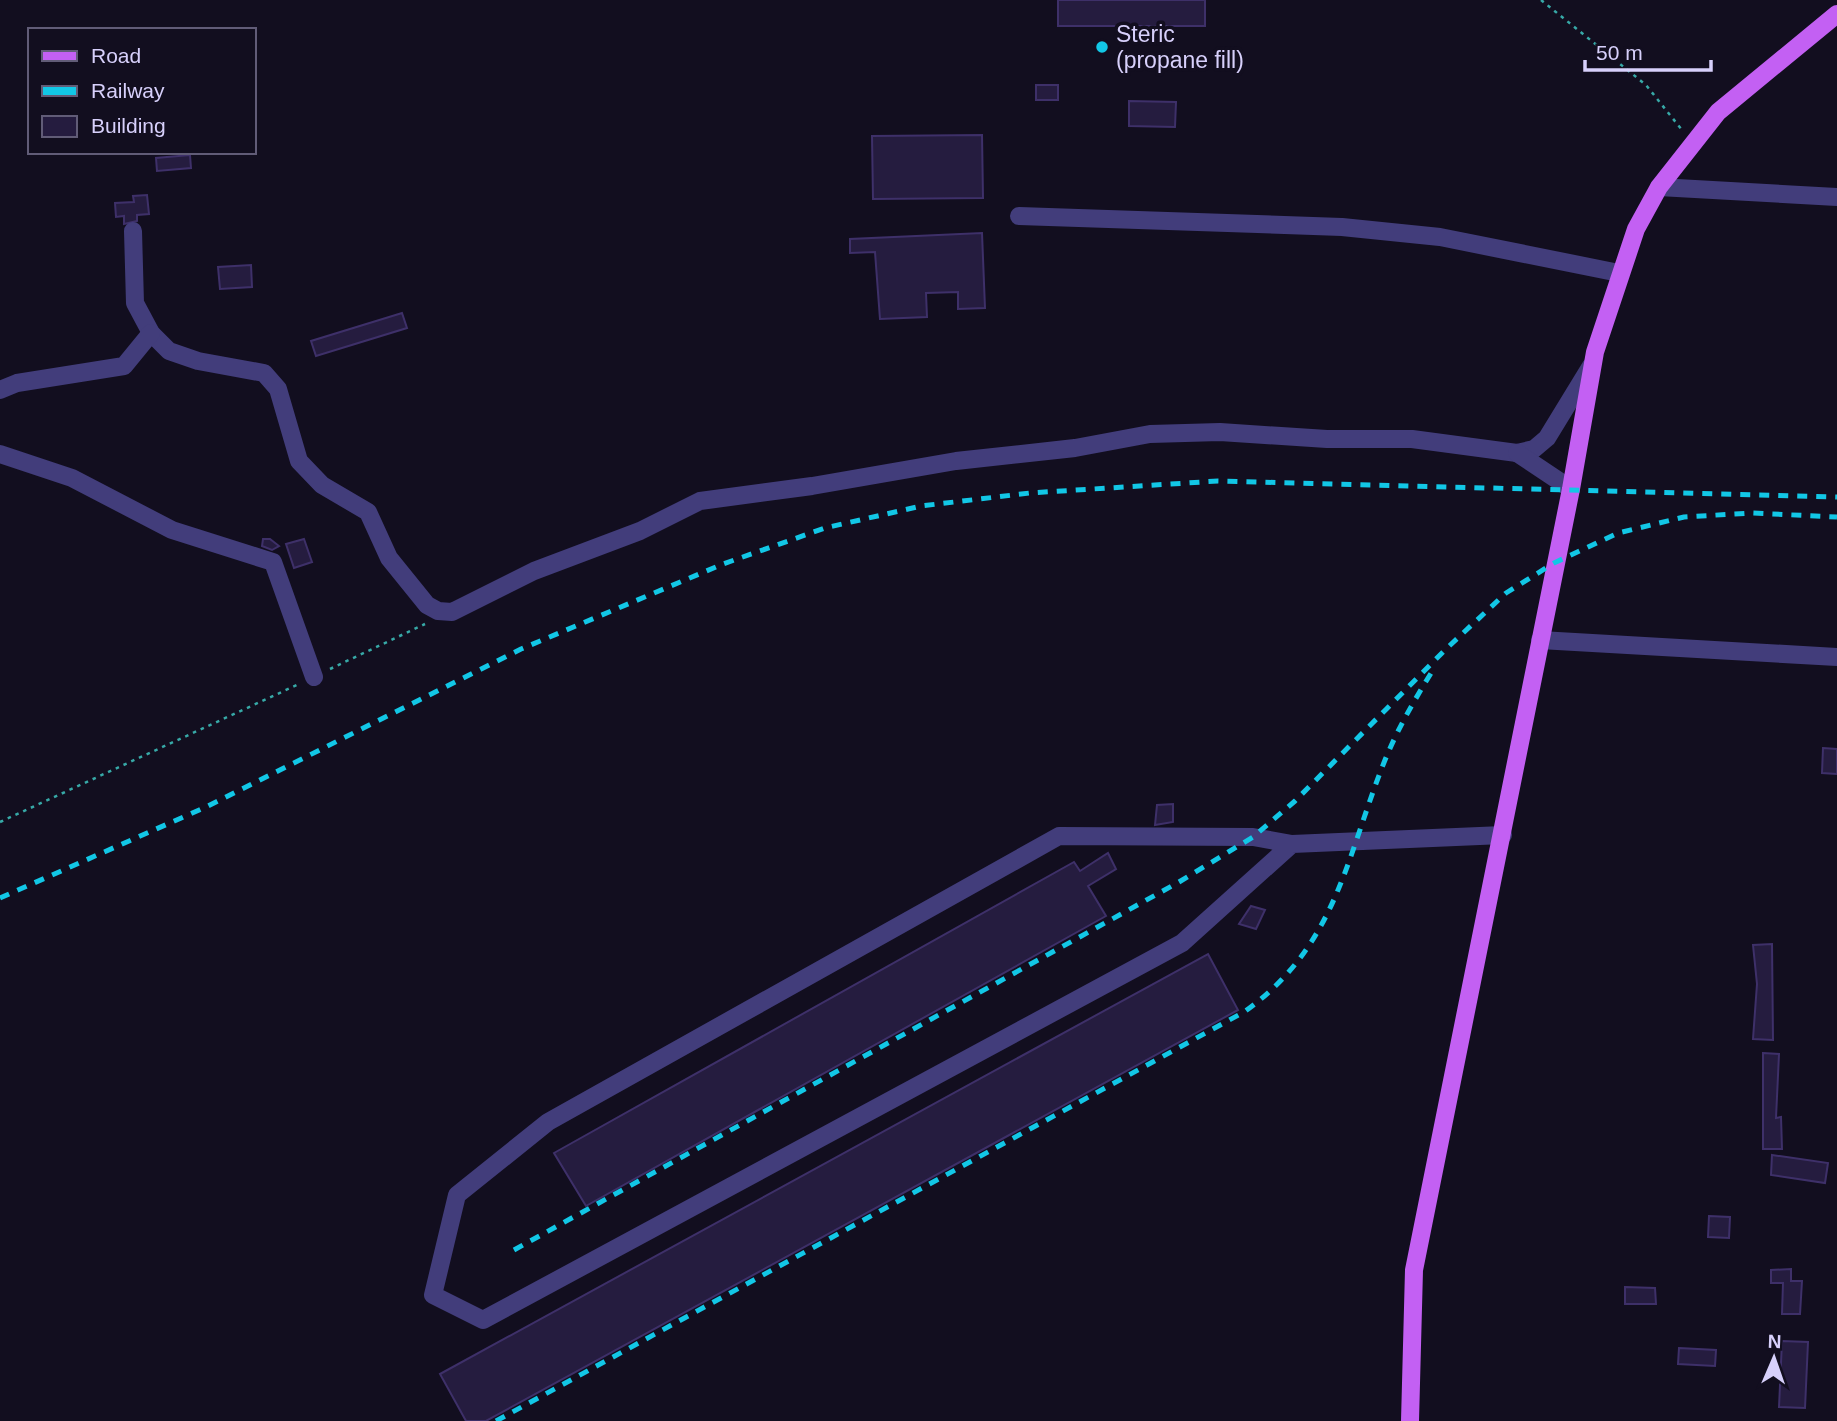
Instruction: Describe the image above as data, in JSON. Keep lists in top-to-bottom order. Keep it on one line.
{"places":["Steric (propane fill)"],"legend":["Road","Railway","Building"],"scale_bar":"50 m","north":"top"}
